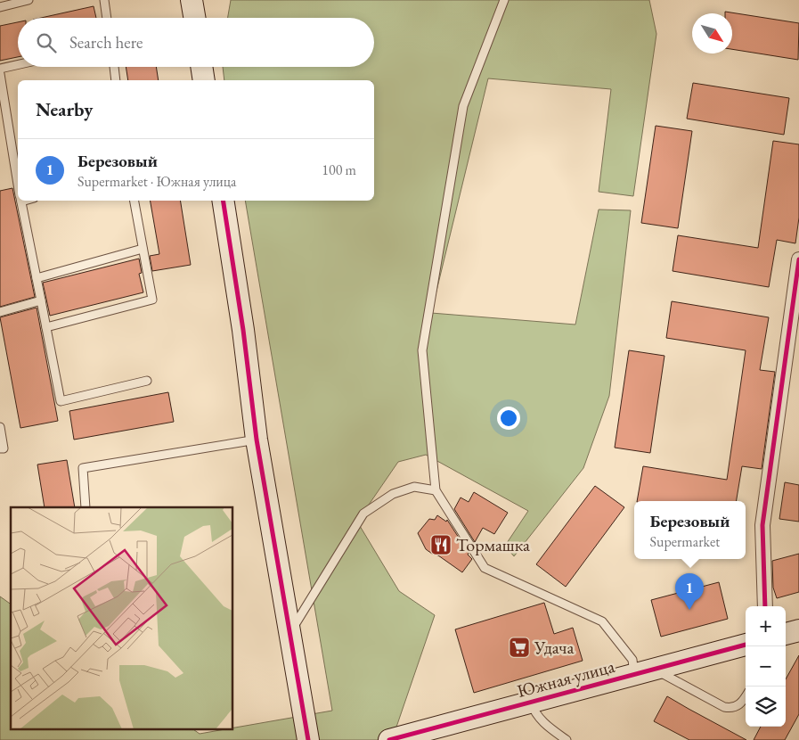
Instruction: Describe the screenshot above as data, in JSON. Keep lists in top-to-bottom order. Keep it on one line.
{"streets":{"street":["Южная улица"]},"places":{"restaurant":["Тормашка"],"supermarket":["Удача"]},"north":"bottom right","page":{"search":"Search here","heading":"Nearby","list":[{"mark":"1","name":"Березовый","note":"Supermarket · Южная улица","value":"100 m"}],"popup":["Березовый","Supermarket"],"pins":"1","map_buttons":["+","−"]}}
